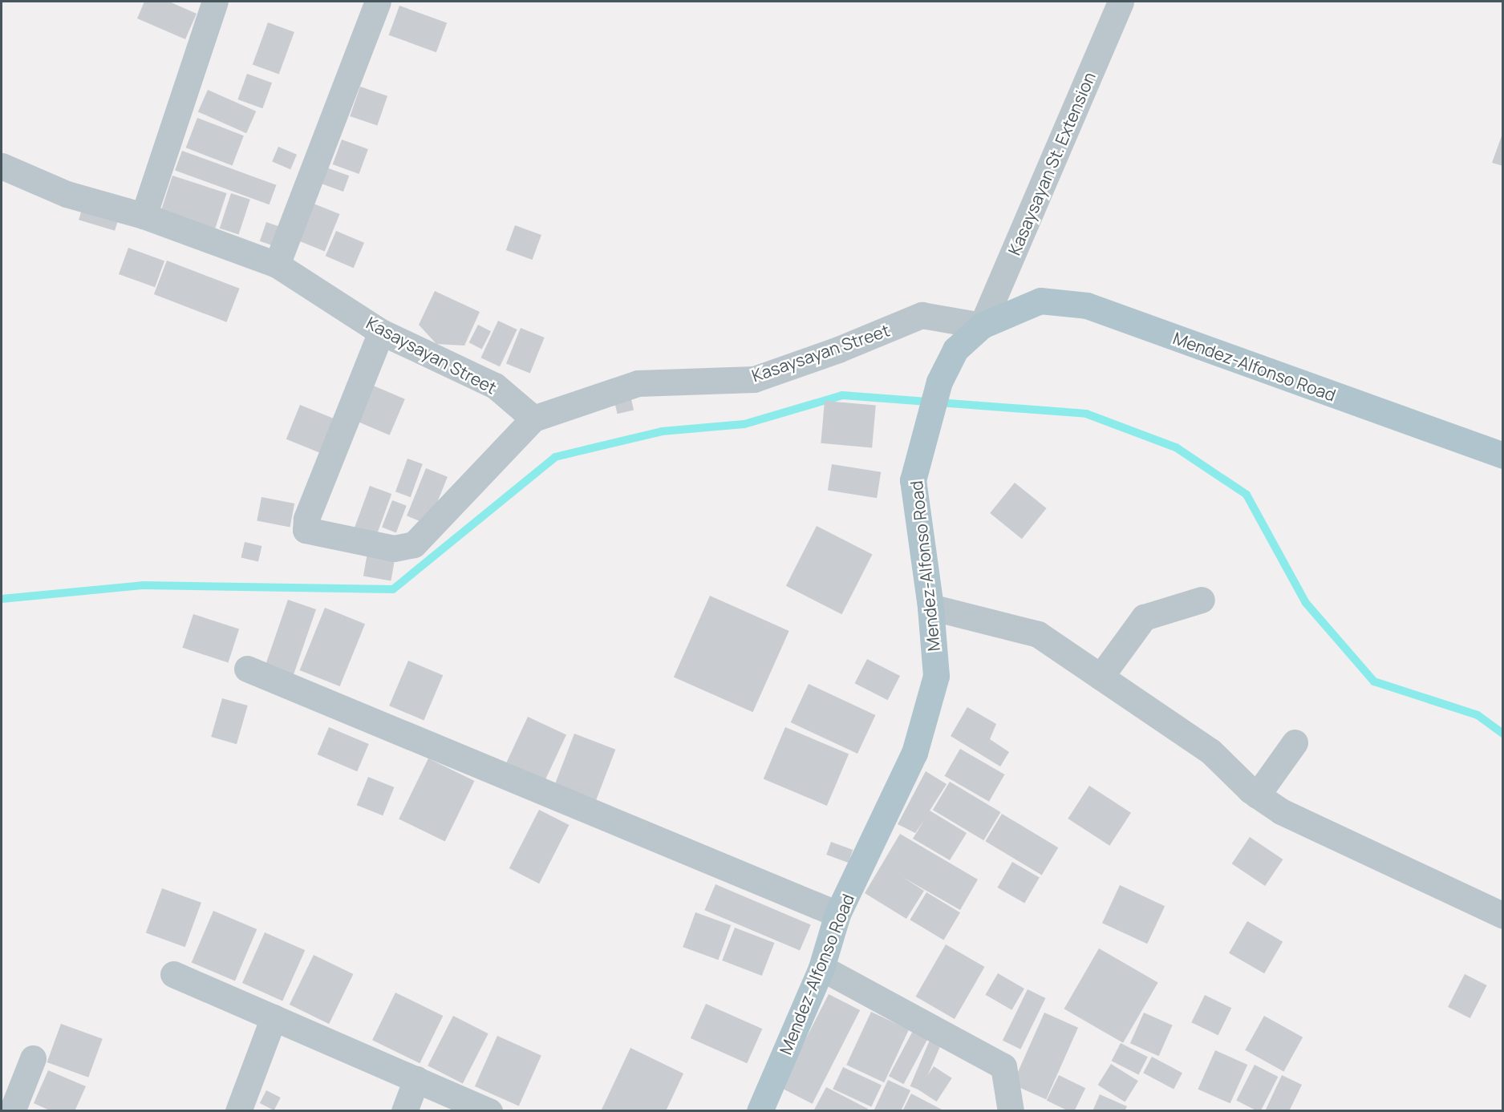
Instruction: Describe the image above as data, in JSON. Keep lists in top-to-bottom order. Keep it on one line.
{"streets":{"main road":["Mendez-Alfonso Road"],"street":["Kasaysayan St. Extension","Kasaysayan Street"]},"crossings":[["Kasaysayan St. Extension","Kasaysayan Street"],["Kasaysayan St. Extension","Mendez-Alfonso Road"],["Kasaysayan Street","Mendez-Alfonso Road"]]}
